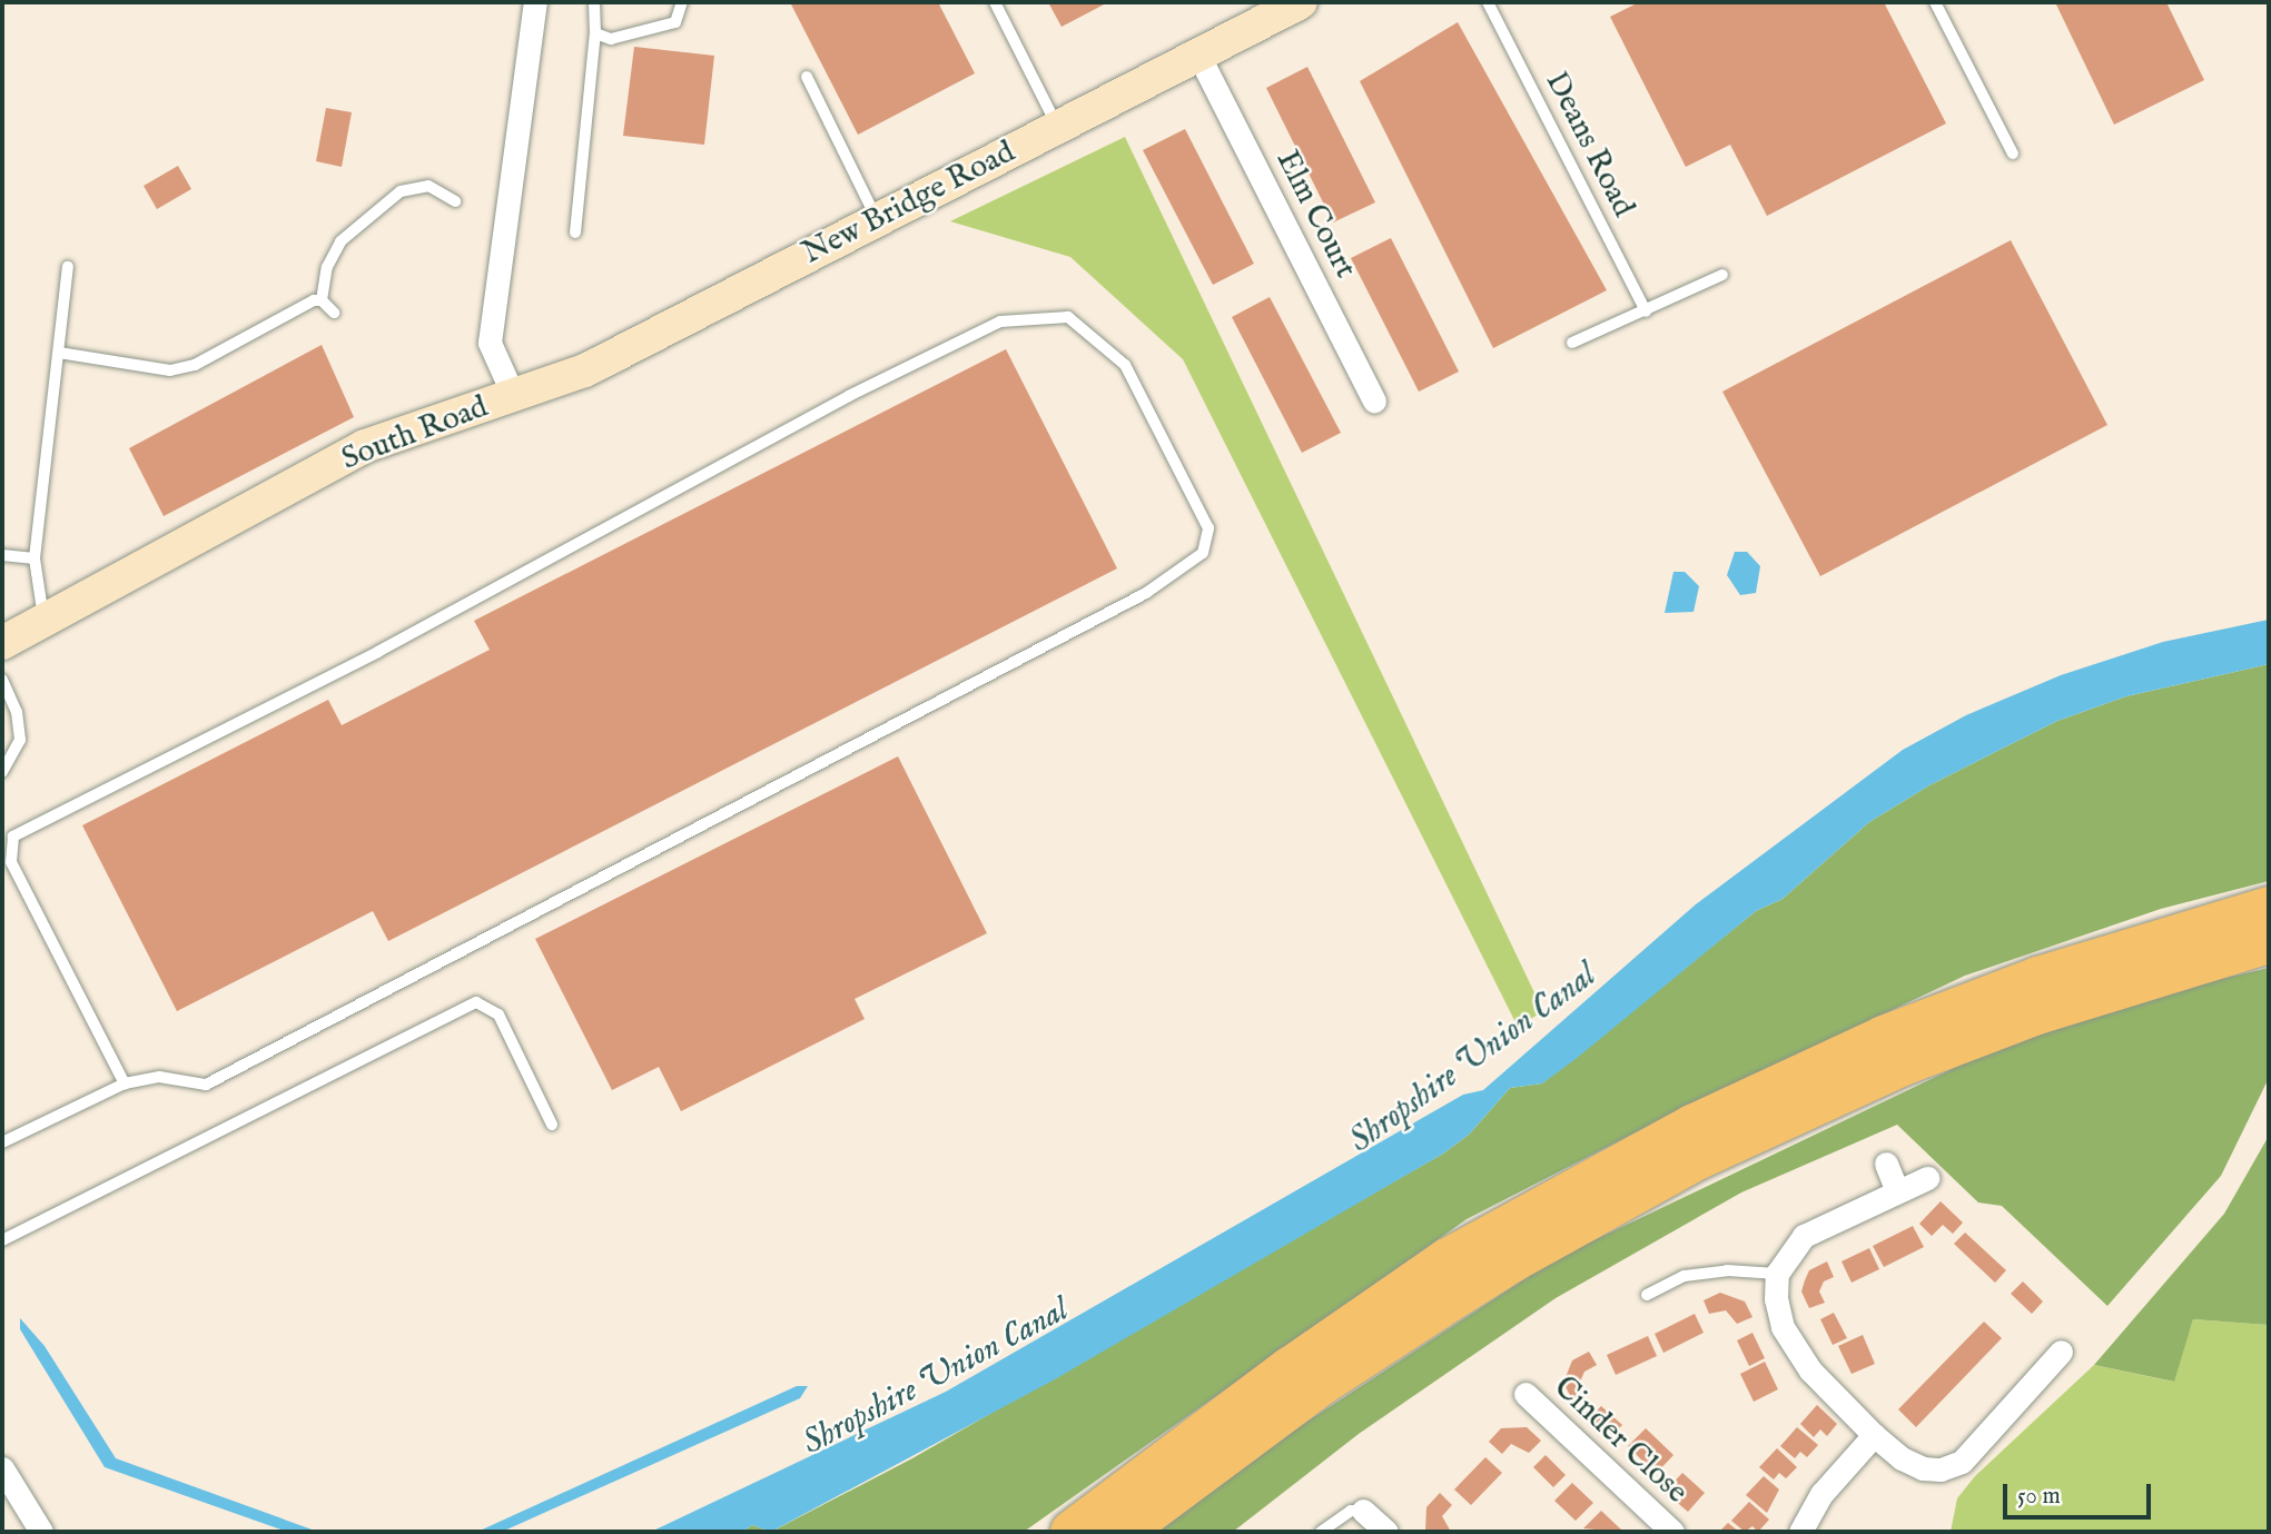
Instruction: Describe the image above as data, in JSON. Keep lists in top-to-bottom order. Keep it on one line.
{"streets":{"street":["New Bridge Road","Elm Court","South Road","Cinder Close"],"lane":["Deans Road"]},"crossings":[["New Bridge Road","Elm Court"],["New Bridge Road","South Road"]],"water":["Shropshire Union Canal"],"scale_bar":"50 m"}
